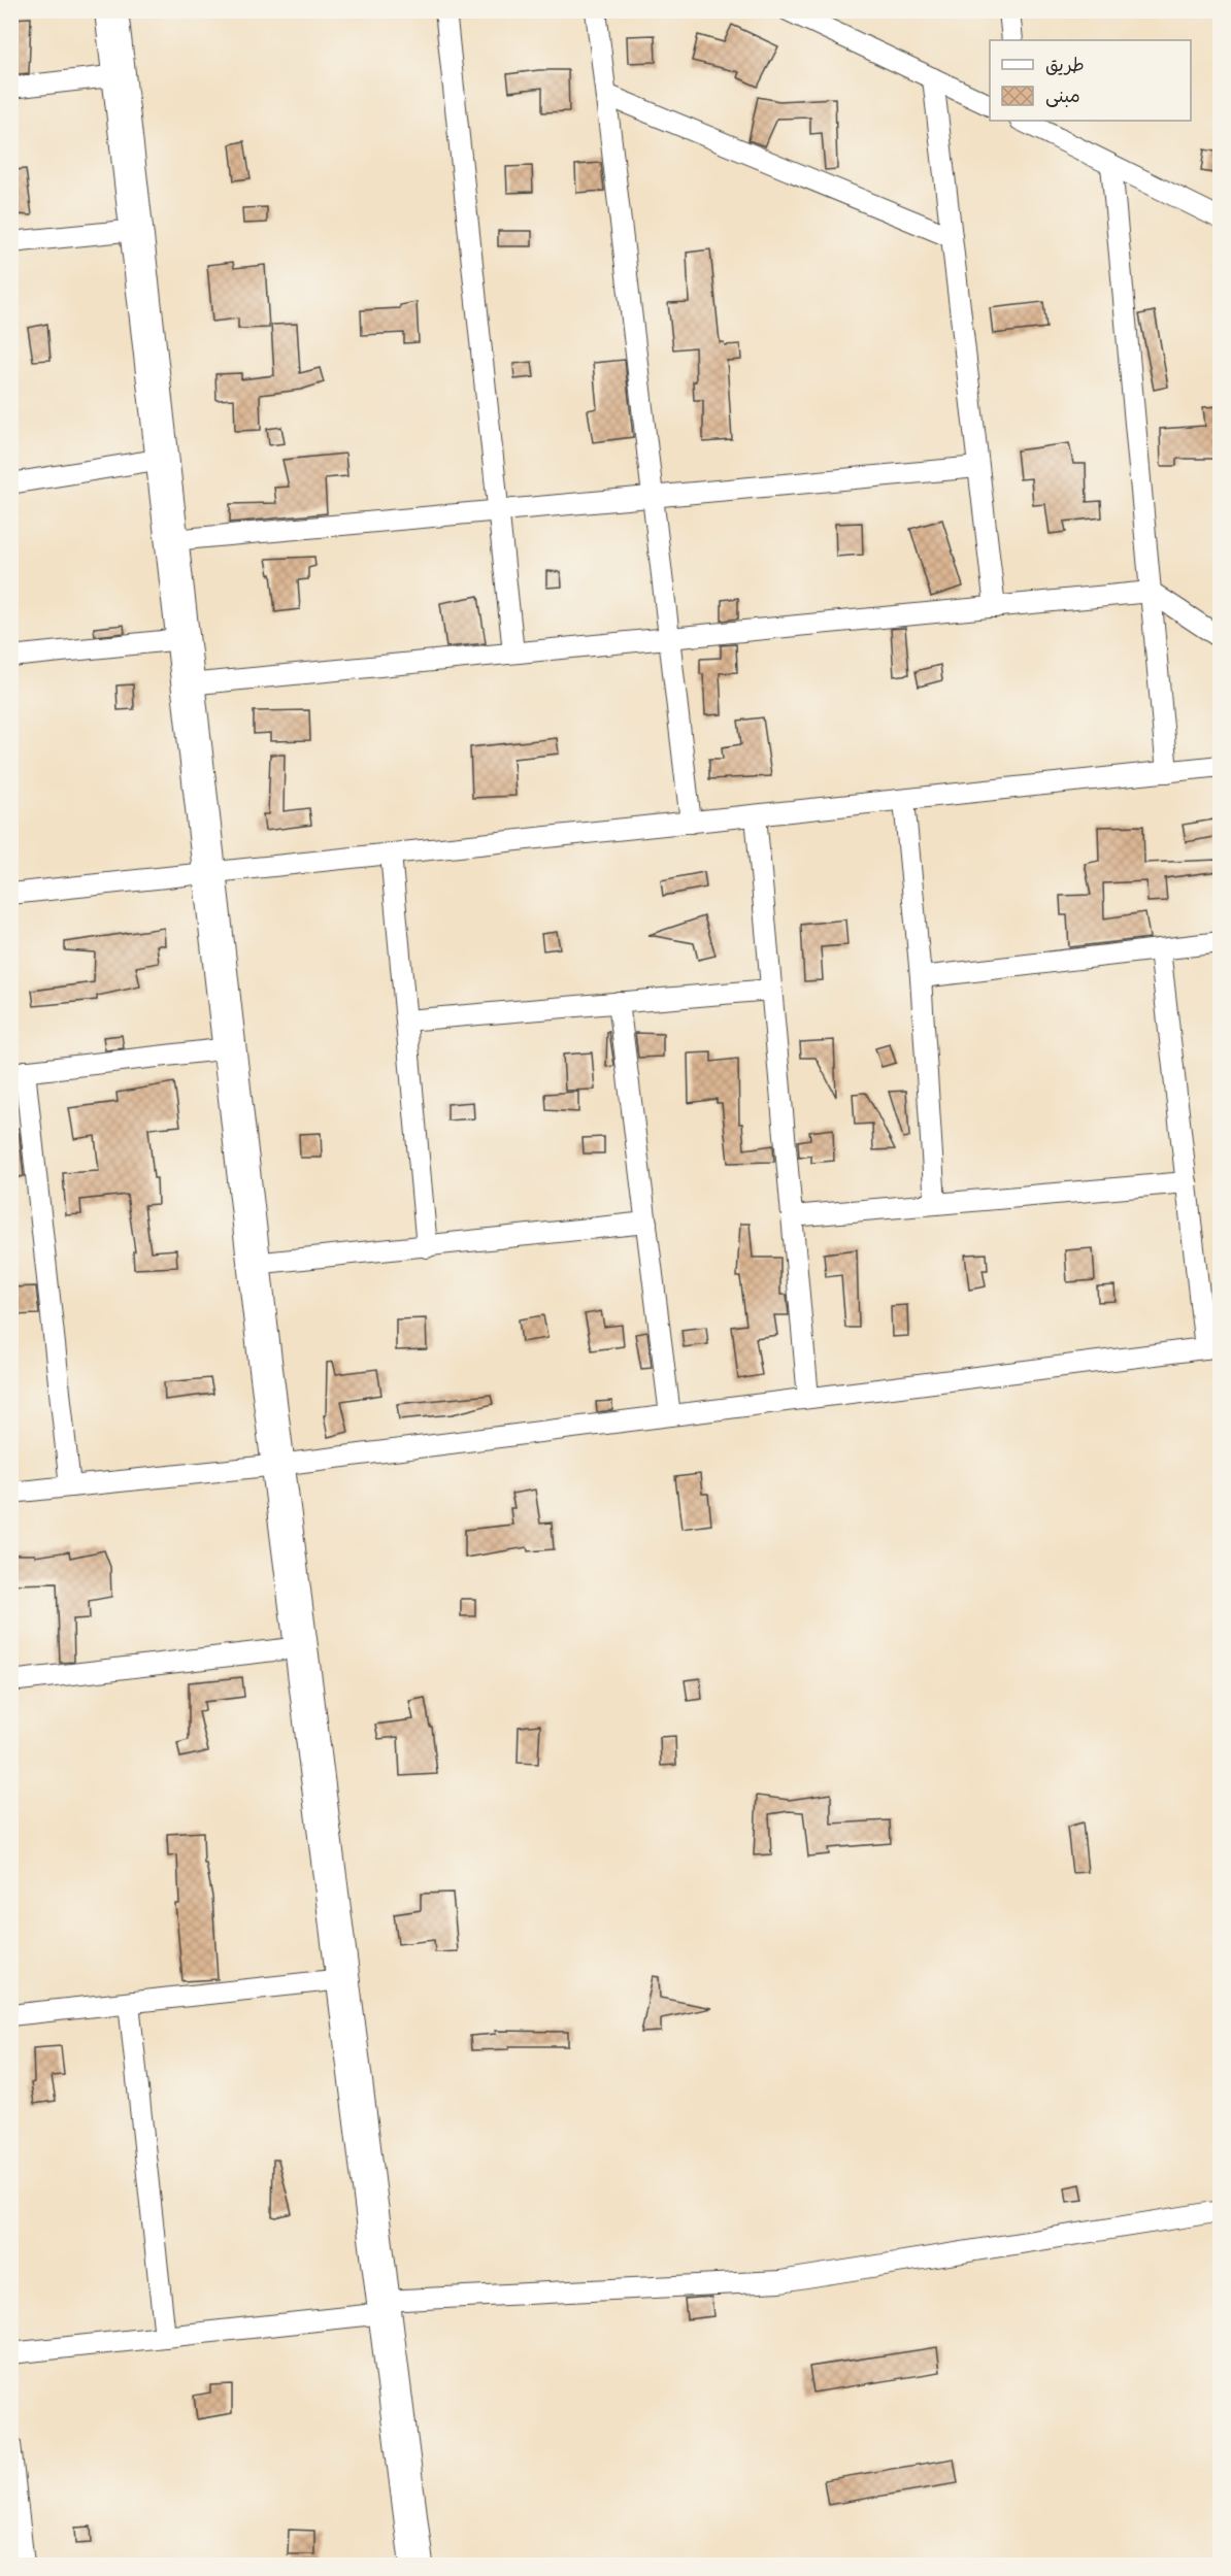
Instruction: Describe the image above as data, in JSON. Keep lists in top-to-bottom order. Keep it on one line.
{"legend":["طريق","مبنى"]}
